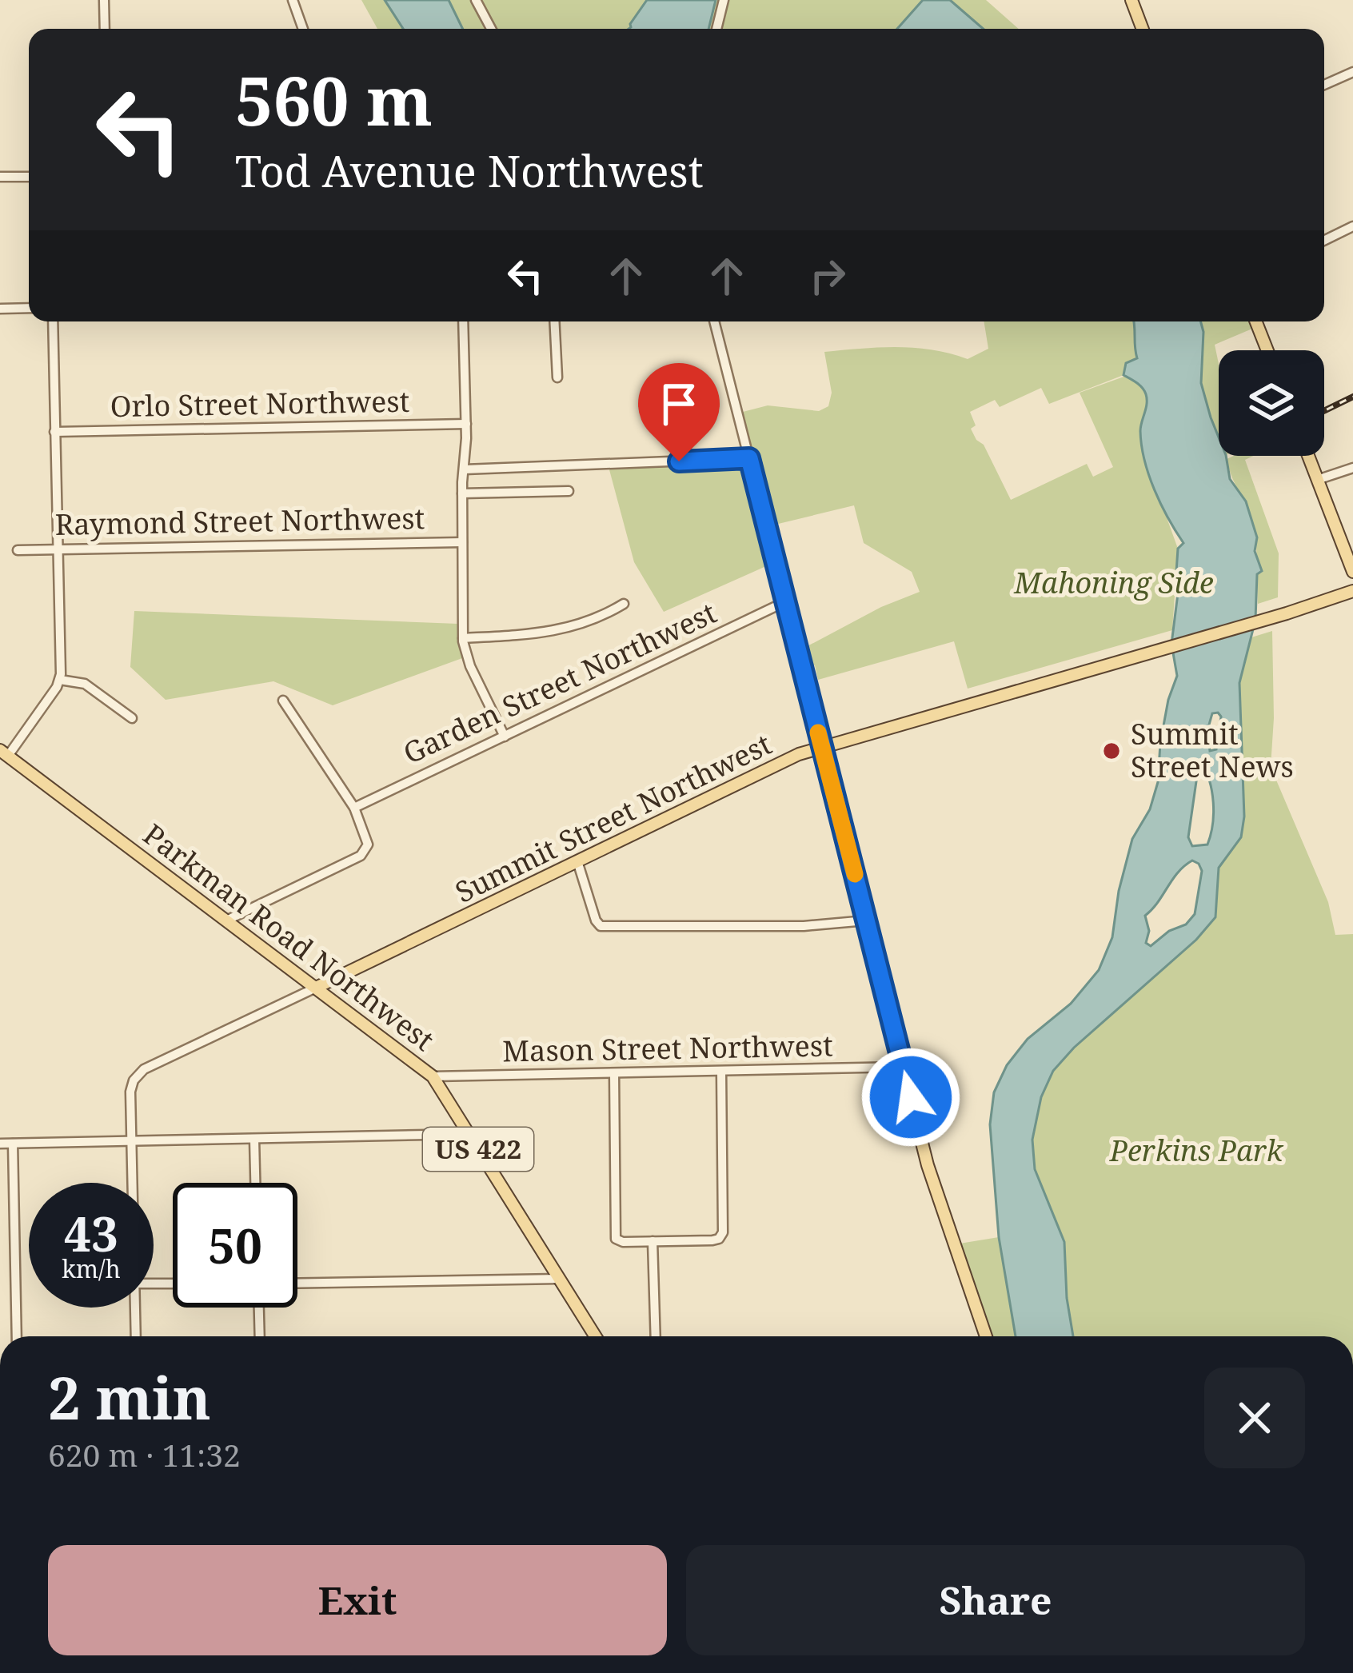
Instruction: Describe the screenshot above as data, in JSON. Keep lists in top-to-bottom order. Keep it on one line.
{"streets":{"main road":["Summit Street Northwest","Parkman Road Northwest","US 422"],"street":["Orlo Street Northwest","Raymond Street Northwest","Garden Street Northwest","Mason Street Northwest"]},"crossings":[["Summit Street Northwest","Parkman Road Northwest"],["Parkman Road Northwest","Mason Street Northwest"]],"parks":["Mahoning Side","Perkins Park"],"places":["Summit Street News"],"page":{"turn":["560 m","Tod Avenue Northwest"],"speed":"43 km/h","limit":"50","heading":["2 min","620 m · 11:32"],"buttons":["Exit","Share"]}}
